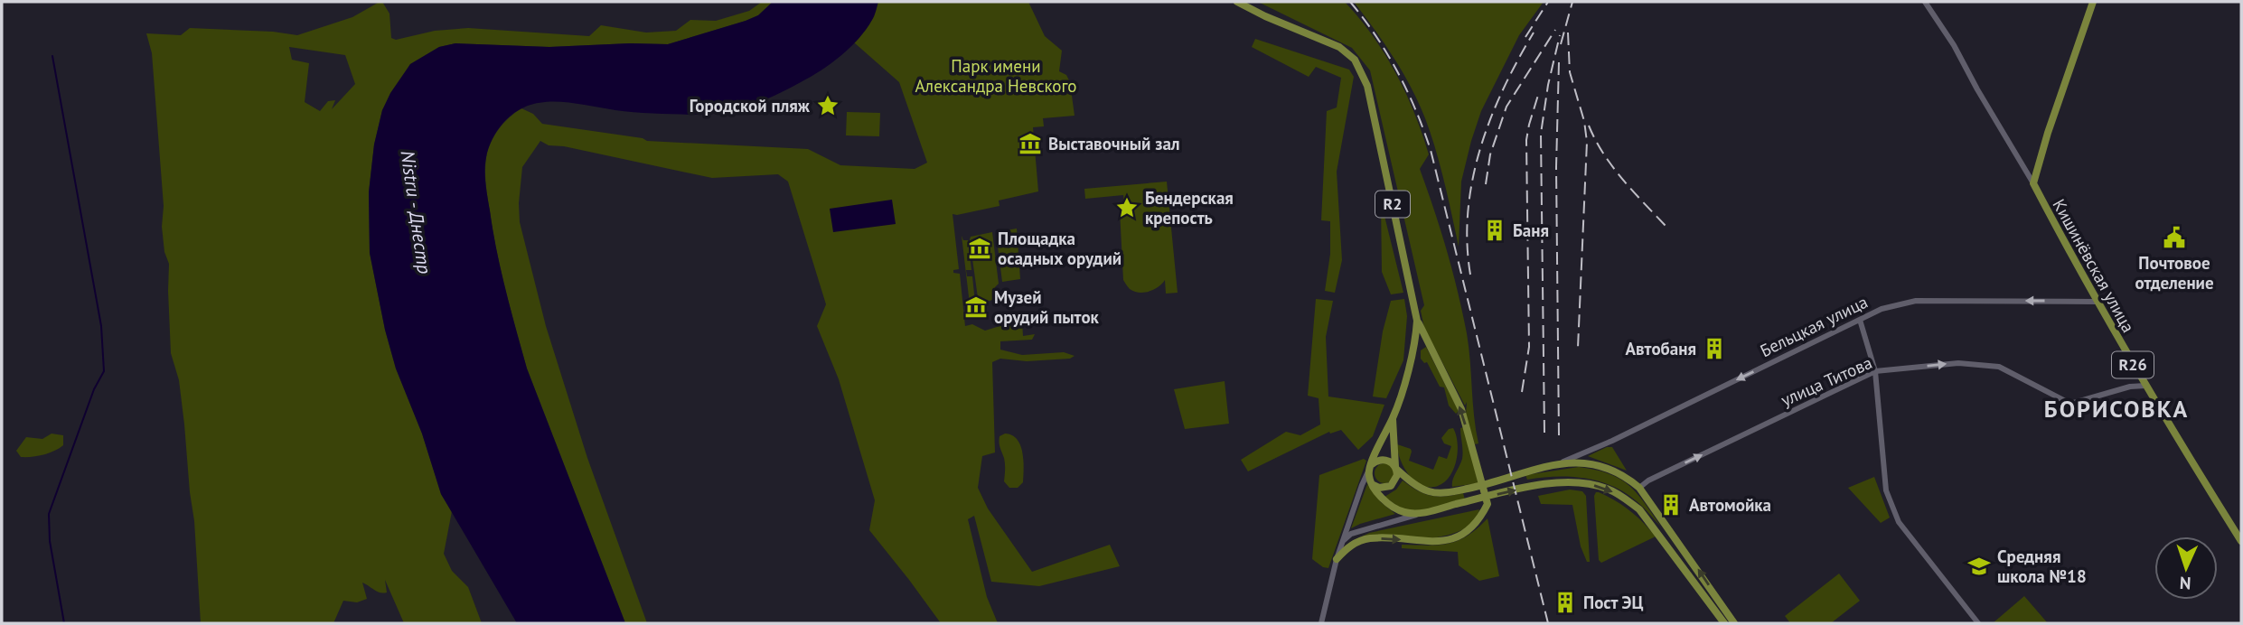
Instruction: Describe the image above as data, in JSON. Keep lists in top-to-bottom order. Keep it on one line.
{"streets":{"main road":["R2","Кишинёвская улица","R26"],"street":["Бельцкая улица","улица Титова"]},"crossings":[["Кишинёвская улица","Бельцкая улица"],["Кишинёвская улица","улица Титова"]],"one_way":["Бельцкая улица","улица Титова"],"districts":["БОРИСОВКА"],"water":["Nistru - Днестр"],"parks":["Парк имени Александра Невского"],"places":{"place":["Городской пляж","Бендерская крепость"],"museum":["Выставочный зал","Площадка осадных орудий","Музей орудий пыток"],"building":["Баня","Автобаня","Автомойка","Пост ЭЦ"],"public building":["Почтовое отделение"],"school or university":["Средняя школа №18"]},"north":"bottom"}
